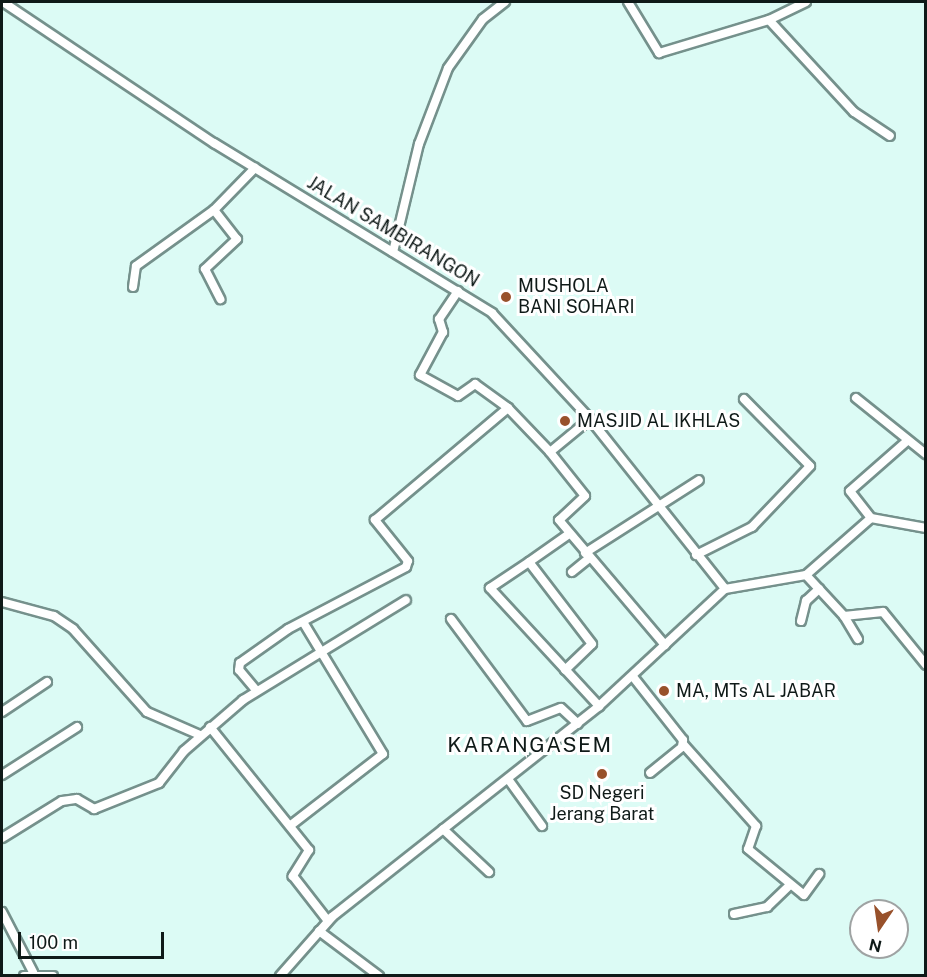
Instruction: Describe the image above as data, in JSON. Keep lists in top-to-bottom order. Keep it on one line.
{"streets":{"street":["JALAN SAMBIRANGON"]},"districts":["KARANGASEM"],"places":["MUSHOLA BANI SOHARI","MASJID AL IKHLAS","MA, MTs AL JABAR","SD Negeri Jerang Barat"],"scale_bar":"100 m","north":"bottom"}
